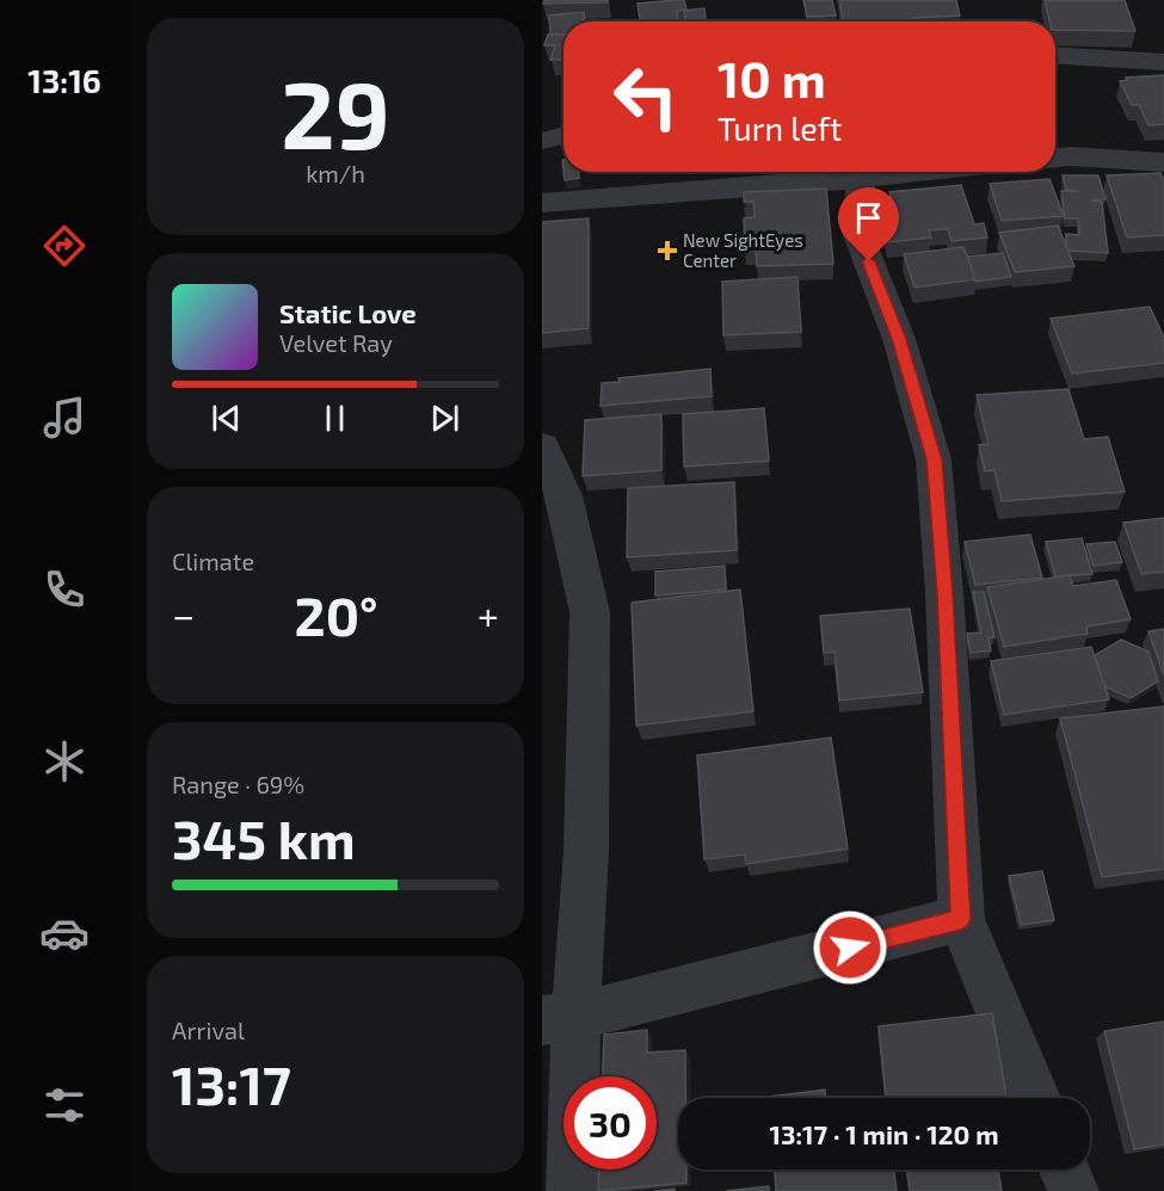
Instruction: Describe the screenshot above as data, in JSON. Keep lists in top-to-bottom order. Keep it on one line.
{"places":{"health":["New SightEyes Center"]},"page":{"tabs":"13:16","tile":[["29","km/h"],"Climate",["Range · 69%","345 km"],["Arrival","13:17"]],"turn":["10 m","Turn left"],"song":["Static Love","Velvet Ray"],"heat":["−","20°","+"],"limit":"30","trip":"13:17 · 1 min · 120 m"}}
